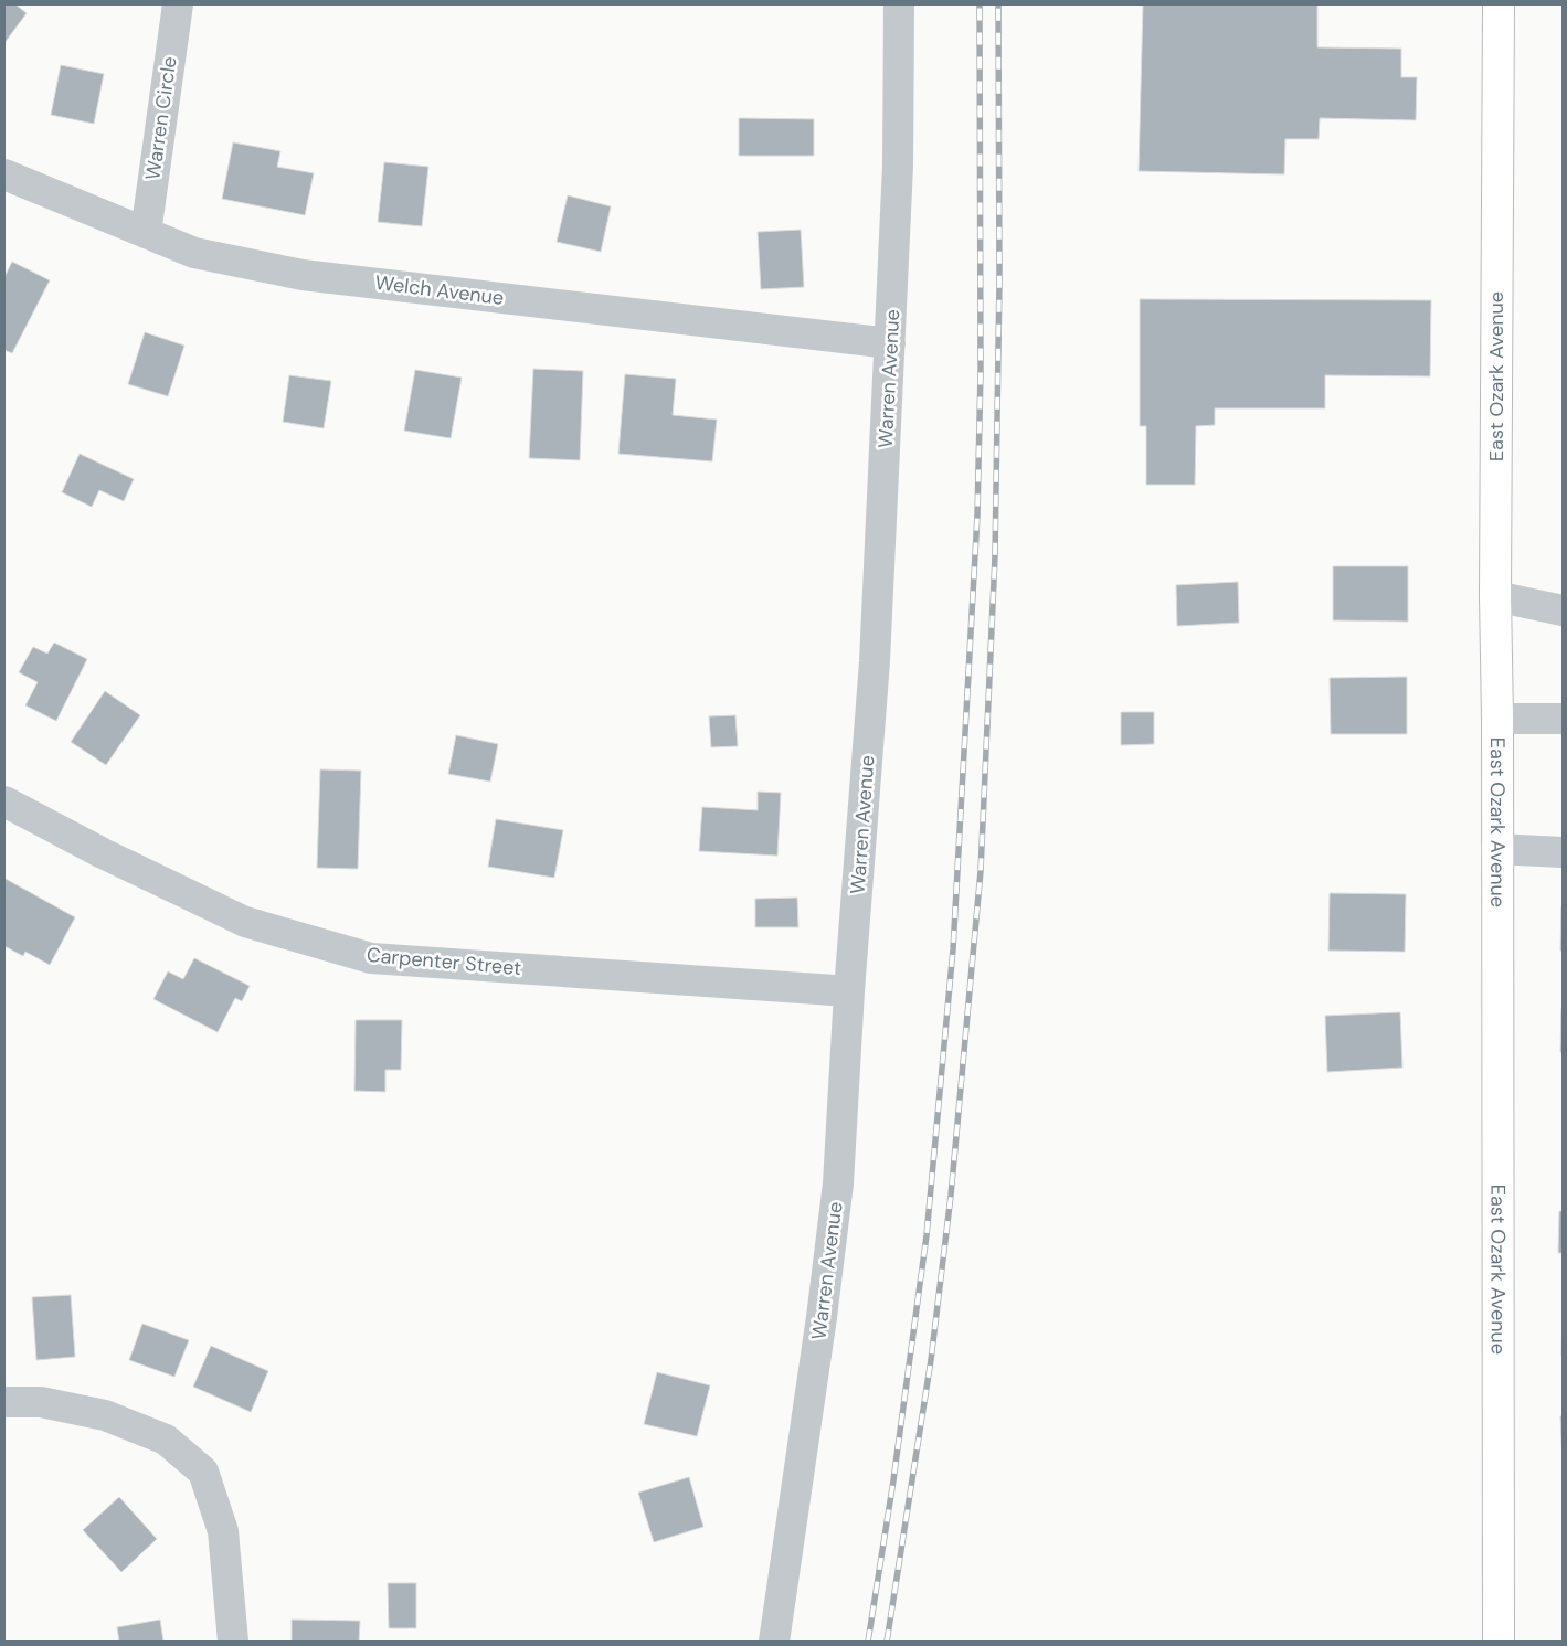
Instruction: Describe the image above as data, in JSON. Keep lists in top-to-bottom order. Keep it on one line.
{"streets":{"main road":["East Ozark Avenue"],"street":["Warren Circle","Welch Avenue","Warren Avenue","Carpenter Street"]},"crossings":[["Warren Circle","Welch Avenue"],["Welch Avenue","Warren Avenue"],["Warren Avenue","Carpenter Street"]]}
